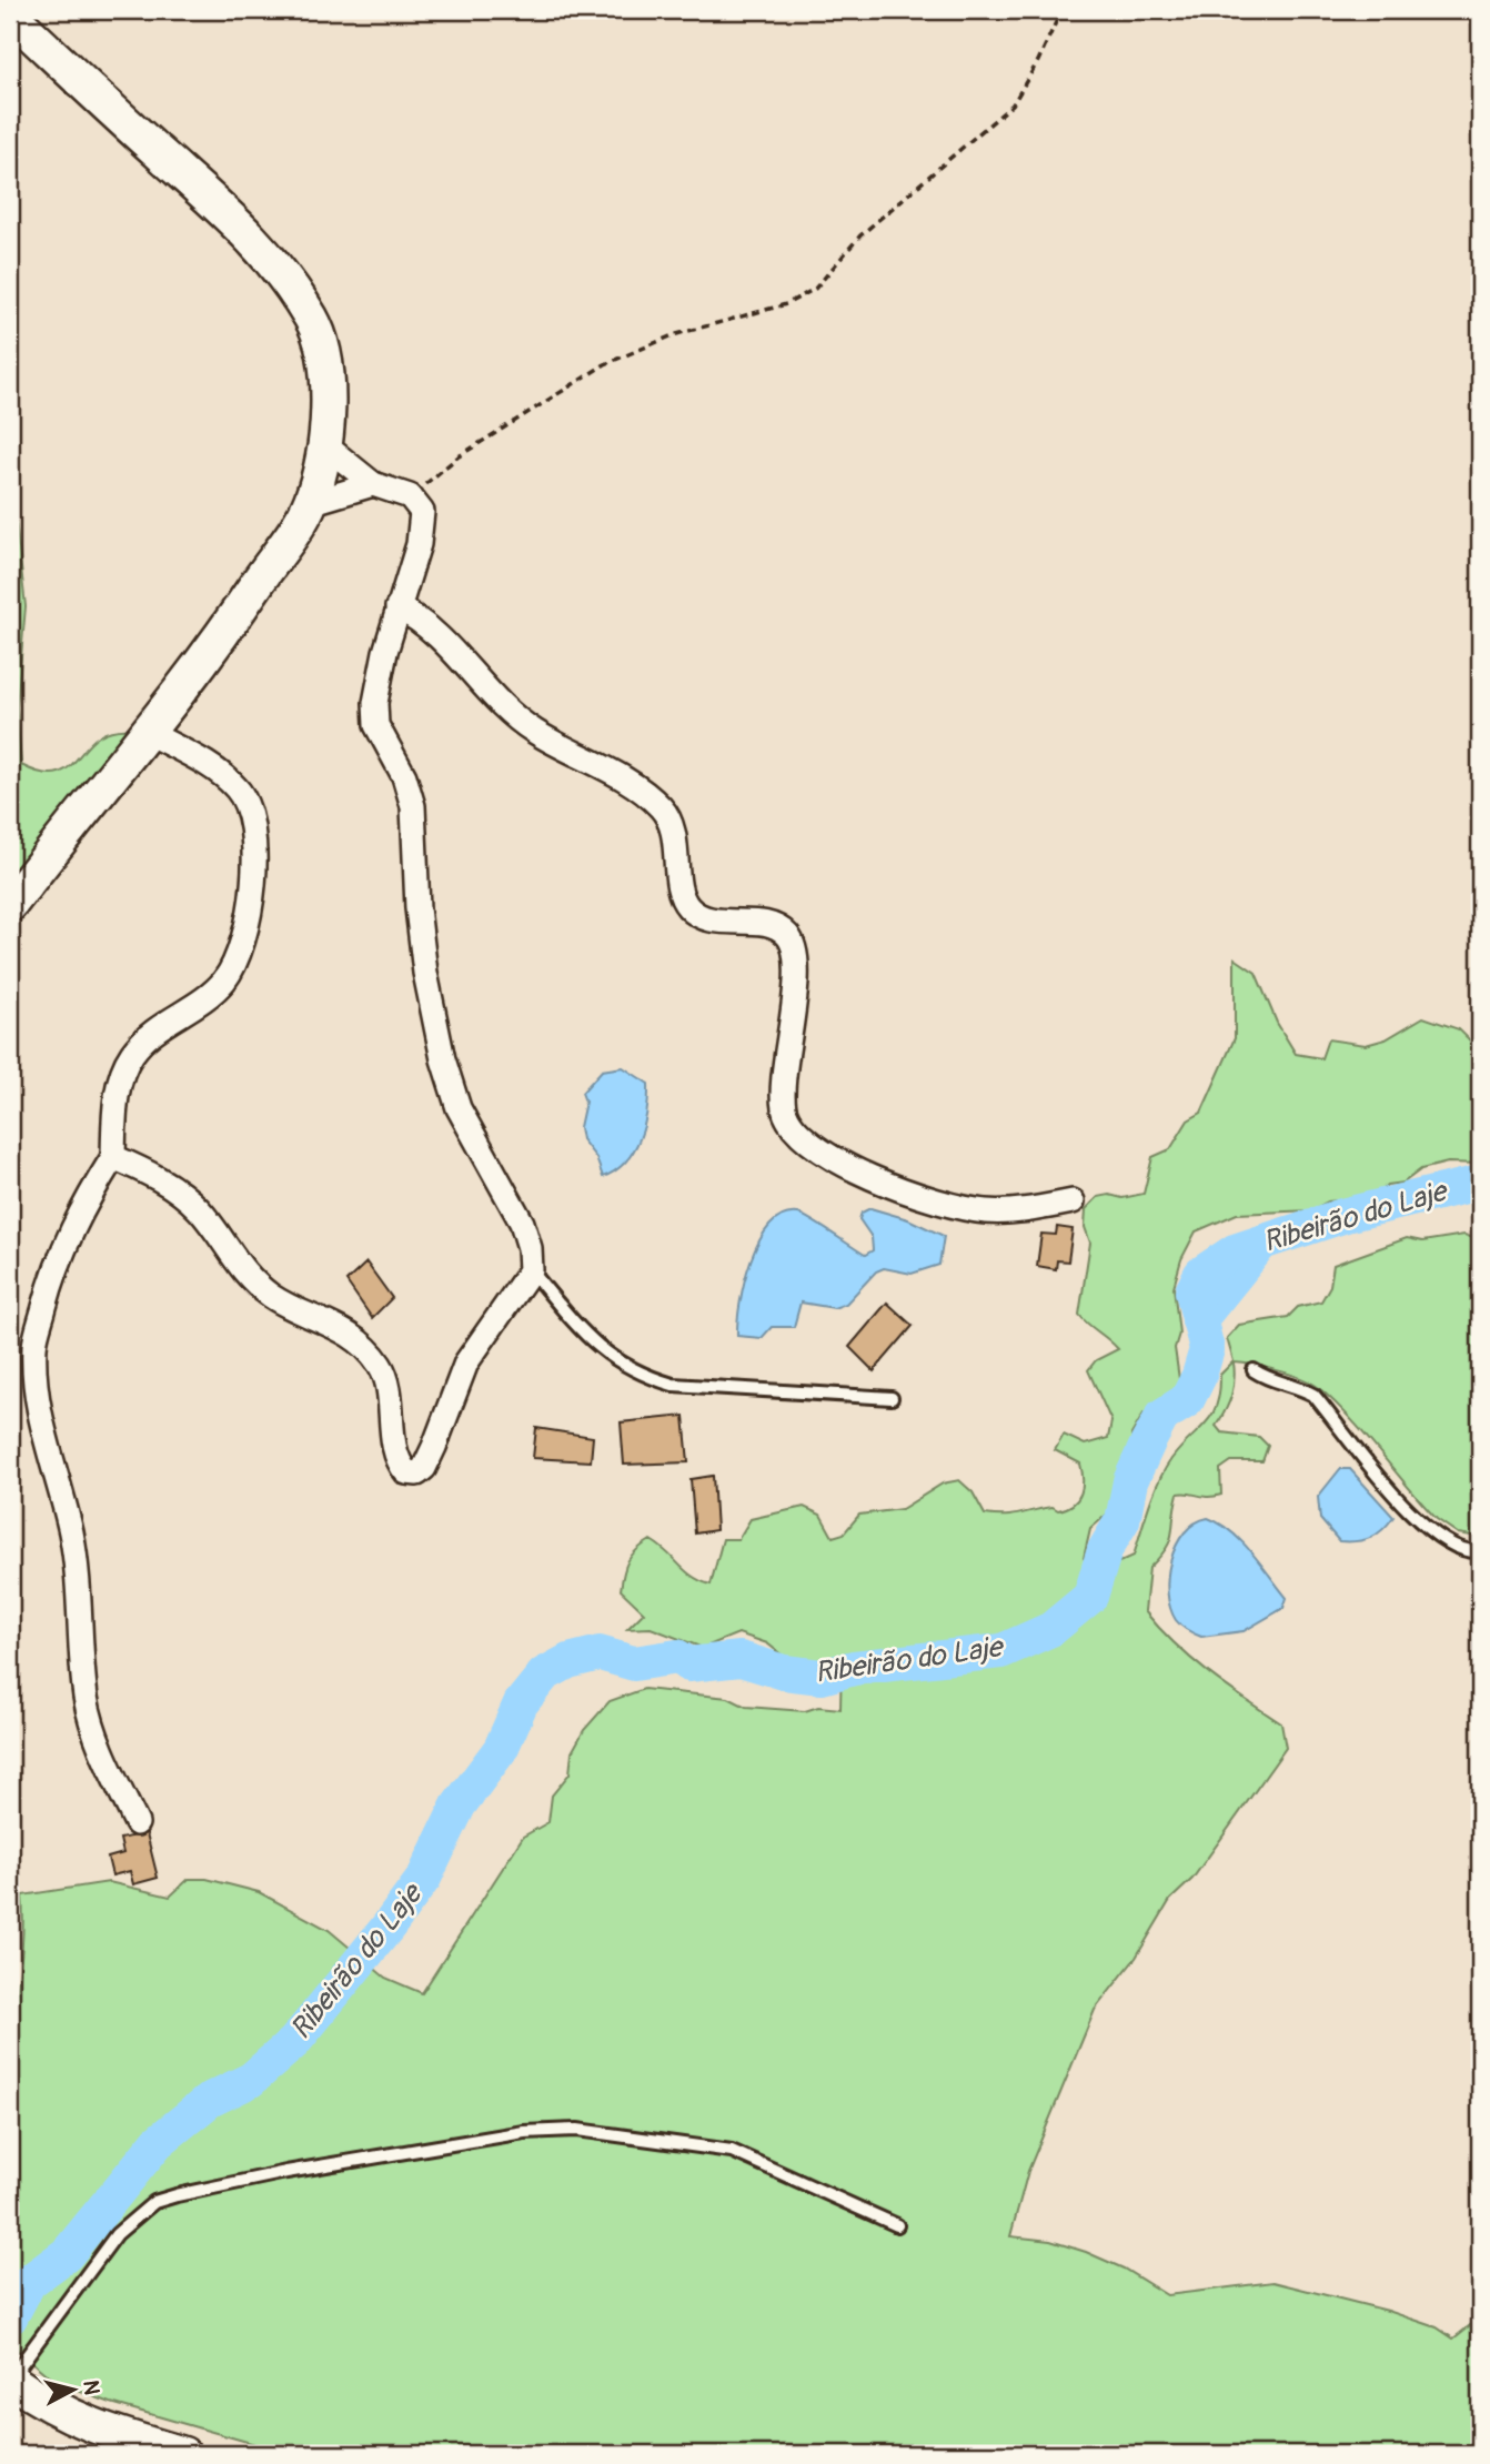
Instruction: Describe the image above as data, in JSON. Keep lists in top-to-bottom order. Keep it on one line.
{"water":["Ribeirão do Laje"],"north":"right"}
